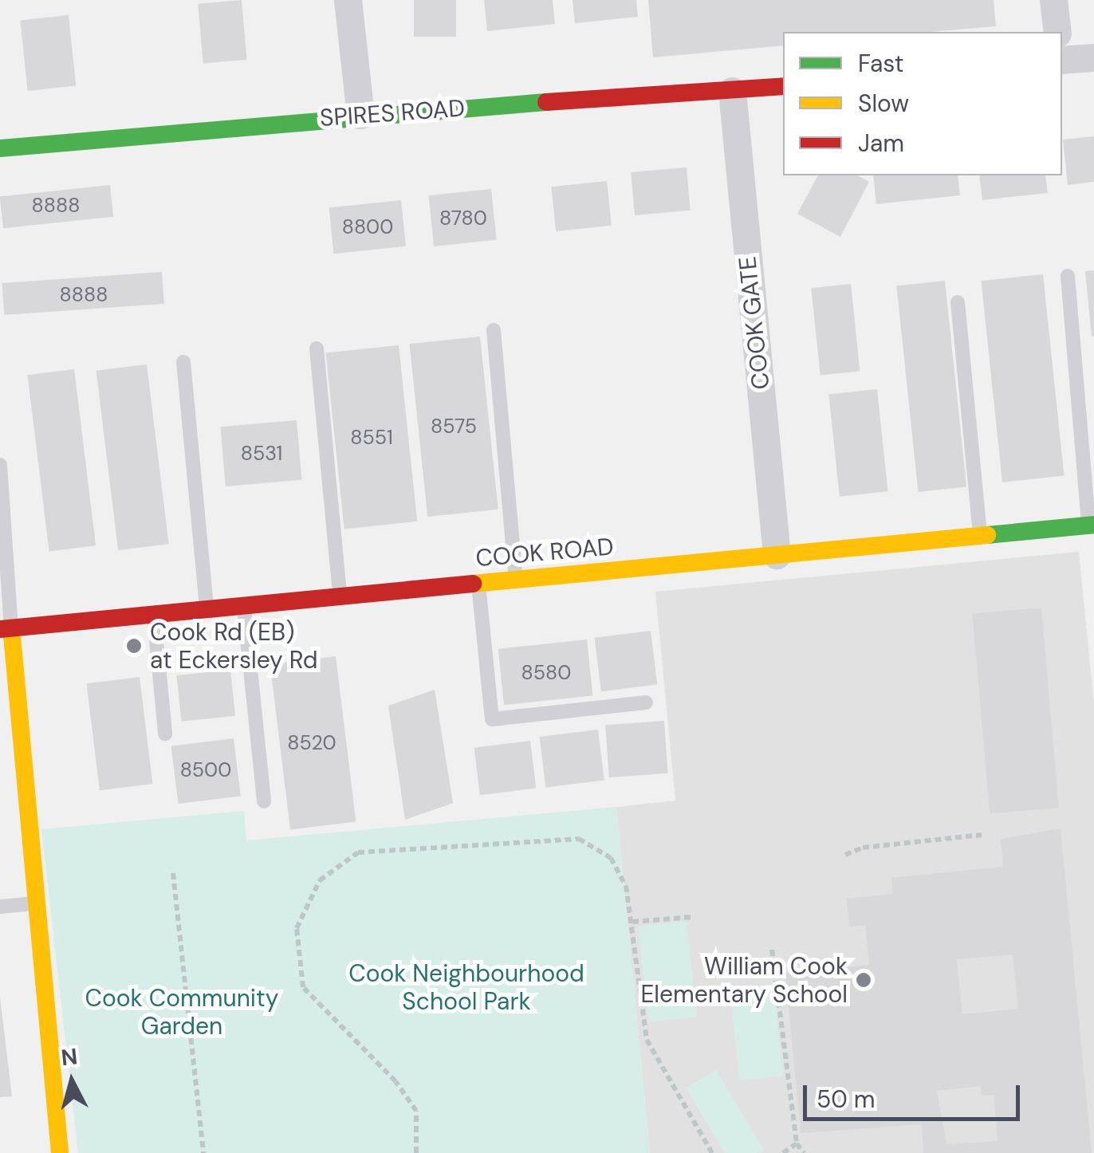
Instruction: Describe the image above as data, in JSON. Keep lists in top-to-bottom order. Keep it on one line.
{"streets":{"street":["SPIRES ROAD","COOK GATE","COOK ROAD"]},"crossings":[["SPIRES ROAD","COOK GATE"],["COOK GATE","COOK ROAD"]],"parks":["Cook Neighbourhood School Park","Cook Community Garden"],"places":["Cook Rd (EB) at Eckersley Rd","William Cook Elementary School"],"house_numbers":["8888","8780","8800","8888","8575","8551","8531","8580","8520","8500"],"legend":["Fast","Slow","Jam"],"scale_bar":"50 m","north":"top"}
